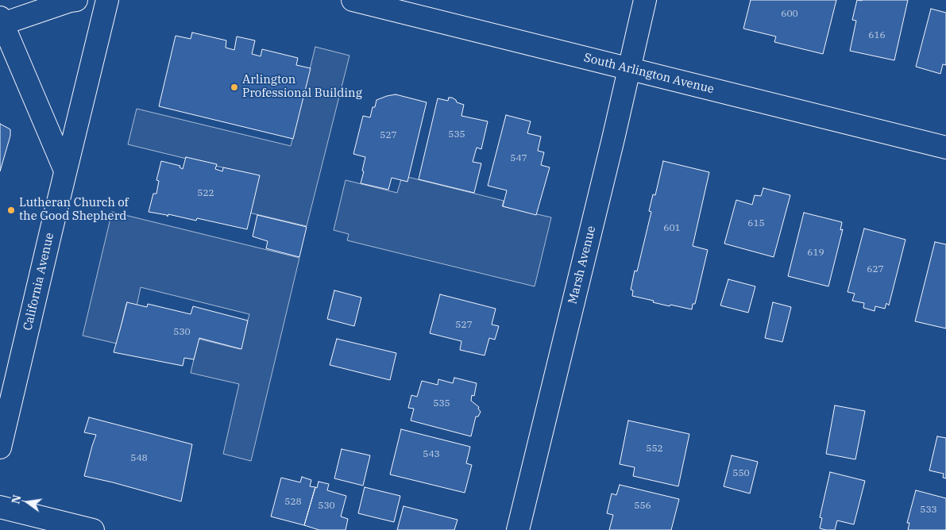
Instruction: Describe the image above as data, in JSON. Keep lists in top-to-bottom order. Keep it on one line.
{"streets":{"main road":["South Arlington Avenue","Marsh Avenue","California Avenue"]},"crossings":[["South Arlington Avenue","Marsh Avenue"]],"places":["Arlington Professional Building","Lutheran Church of the Good Shepherd"],"house_numbers":["600","616","535","527","547","522","615","601","619","627","527","530","535","552","543","548","550","528","530","556","533"],"north":"left"}
